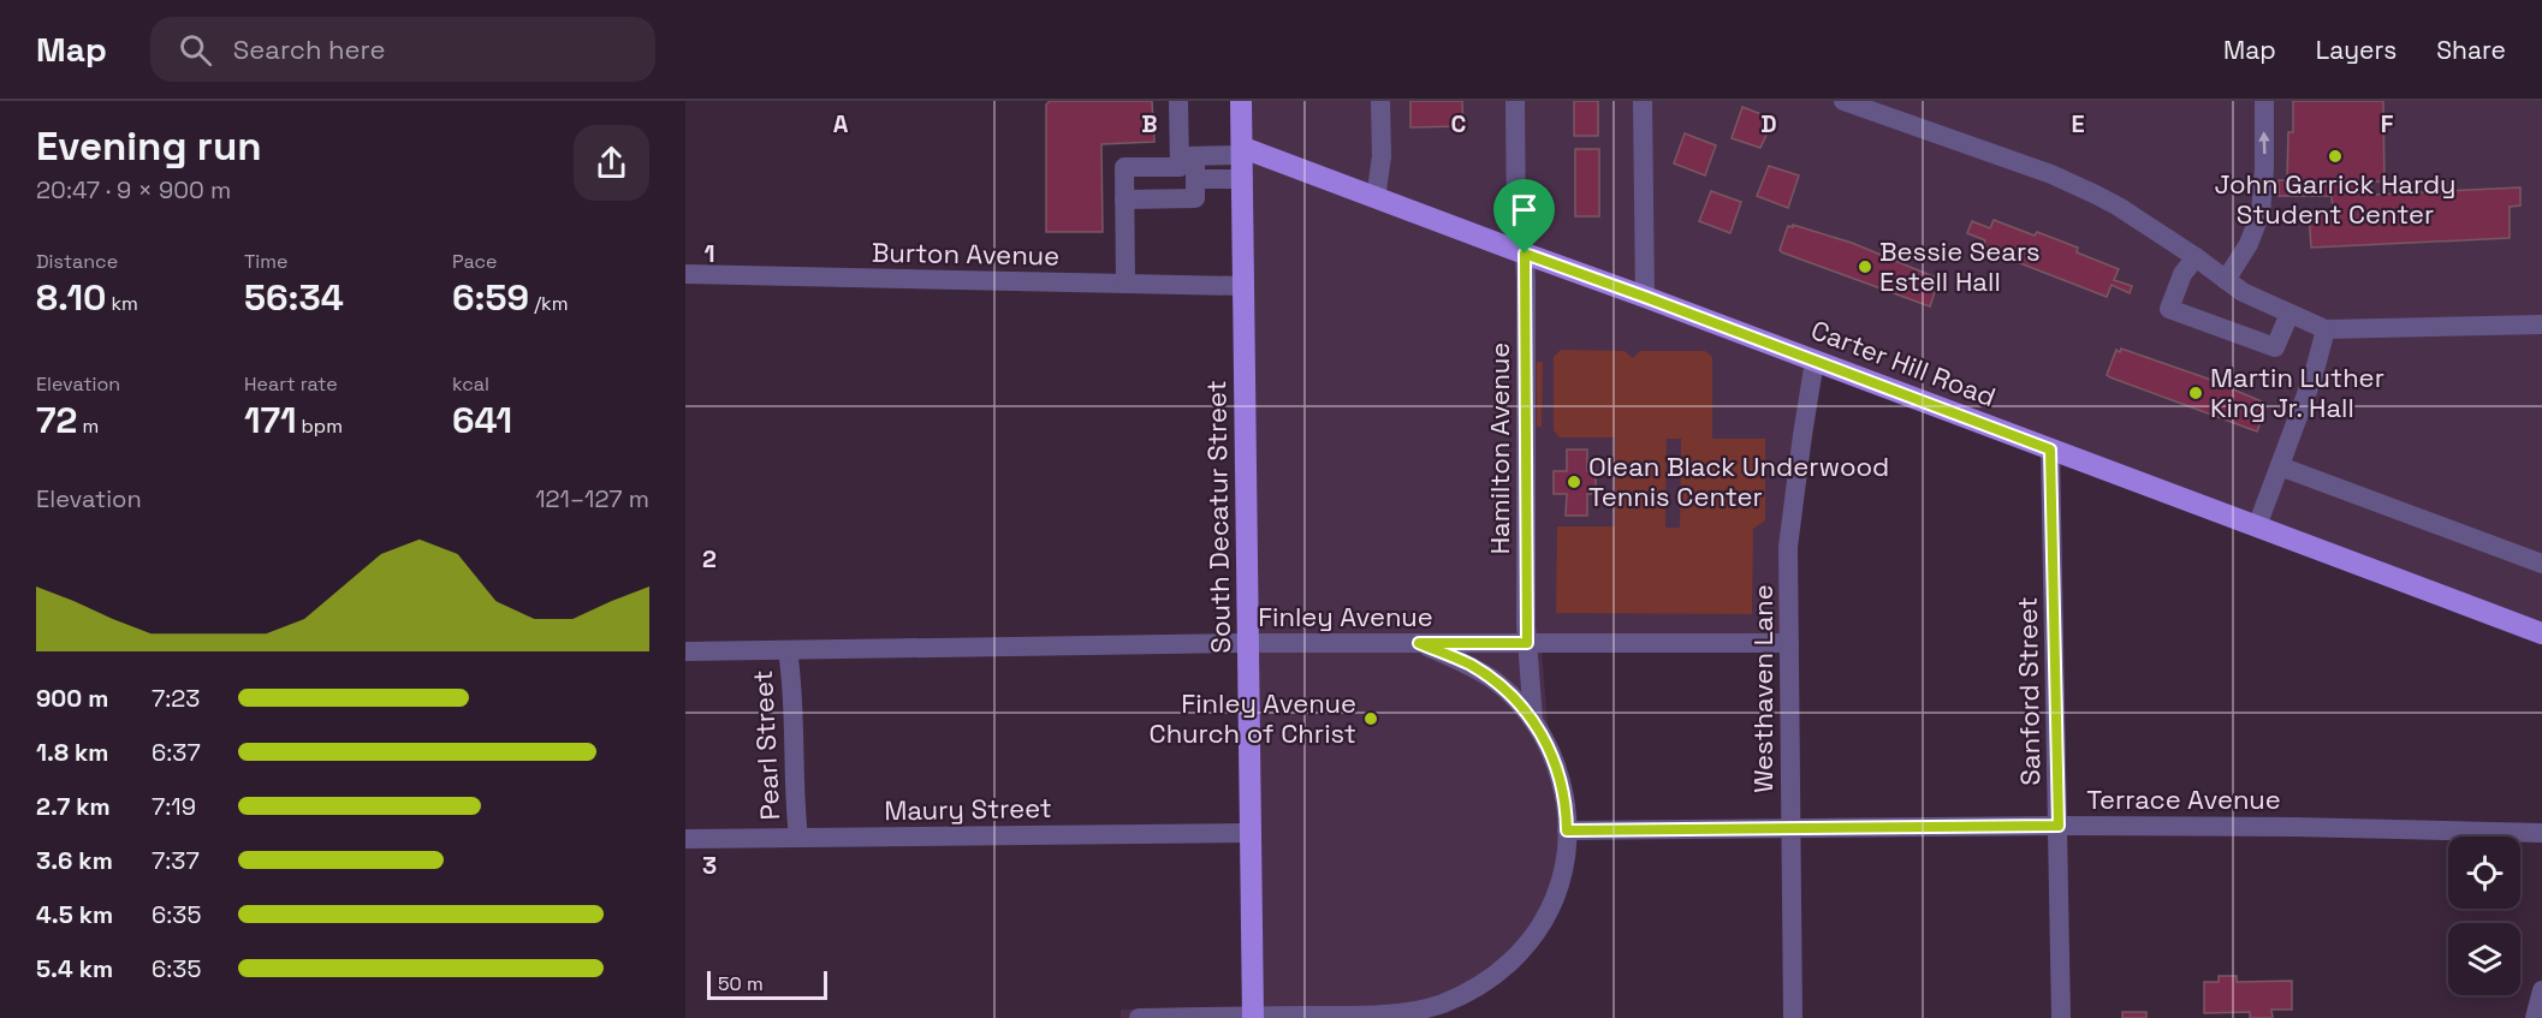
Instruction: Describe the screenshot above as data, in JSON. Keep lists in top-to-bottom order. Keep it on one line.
{"streets":{"main road":["Carter Hill Road","South Decatur Street"],"street":["Burton Avenue","Hamilton Avenue","Finley Avenue","Westhaven Lane","Sanford Street","Pearl Street","Terrace Avenue","Maury Street"]},"crossings":[["Burton Avenue","South Decatur Street"],["Carter Hill Road","Hamilton Avenue"],["Carter Hill Road","South Decatur Street"],["Carter Hill Road","Westhaven Lane"],["Carter Hill Road","Sanford Street"],["Hamilton Avenue","Finley Avenue"],["South Decatur Street","Finley Avenue"],["South Decatur Street","Maury Street"],["Finley Avenue","Westhaven Lane"],["Finley Avenue","Pearl Street"],["Westhaven Lane","Terrace Avenue"],["Sanford Street","Terrace Avenue"],["Pearl Street","Maury Street"]],"places":["John Garrick Hardy Student Center","Bessie Sears Estell Hall","Martin Luther King Jr. Hall","Olean Black Underwood Tennis Center","Finley Avenue Church of Christ"],"scale_bar":"50 m","page":{"header":"Map","search":"Search here","nav":["Map","Layers","Share"],"heading":["Evening run","20:47 · 9 × 900 m"],"stats":[["Distance","8.10 km"],["Time","56:34"],["Pace","6:59 /km"],["Elevation","72 m"],["Heart rate","171 bpm"],["kcal","641"]],"chart":["Elevation","121–127 m"],"list":[{"name":"900 m","note":"7:23"},{"name":"1.8 km","note":"6:37"},{"name":"2.7 km","note":"7:19"},{"name":"3.6 km","note":"7:37"},{"name":"4.5 km","note":"6:35"},{"name":"5.4 km","note":"6:35"}],"scale":"50 m"},"grid":{"columns":["A","B","C","D","E","F"],"rows":["1","2","3"]}}
